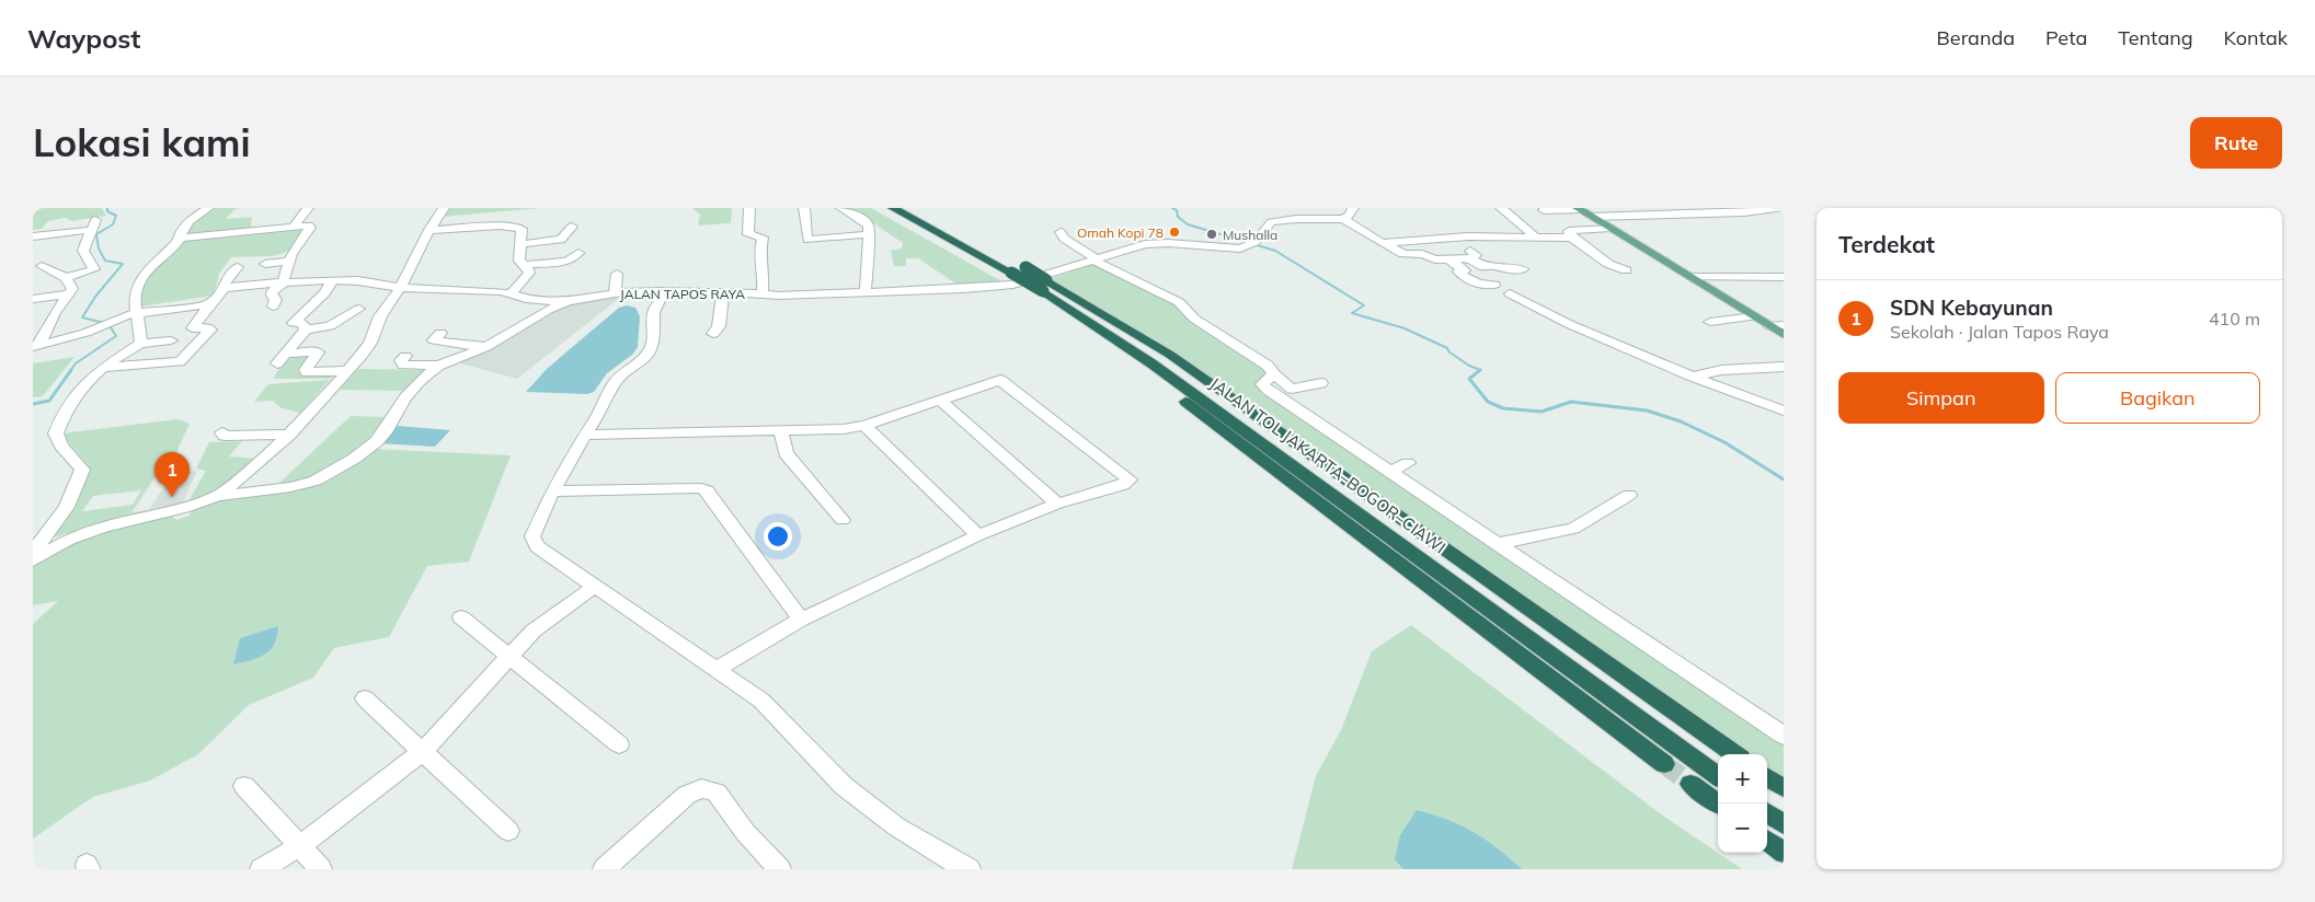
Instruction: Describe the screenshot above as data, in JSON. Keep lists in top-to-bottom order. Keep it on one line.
{"streets":{"highway":["JALAN TOL JAKARTA–BOGOR–CIAWI"],"street":["JALAN TAPOS RAYA"]},"places":["Omah Kopi 78","Mushalla"],"page":{"header":"Waypost","nav":["Beranda","Peta","Tentang","Kontak"],"buttons":["Rute",["Simpan","Bagikan"]],"title":"Lokasi kami","heading":"Terdekat","list":[{"mark":"1","name":"SDN Kebayunan","note":"Sekolah · Jalan Tapos Raya","value":"410 m"}],"pins":"1","map_buttons":["+","−"]}}
